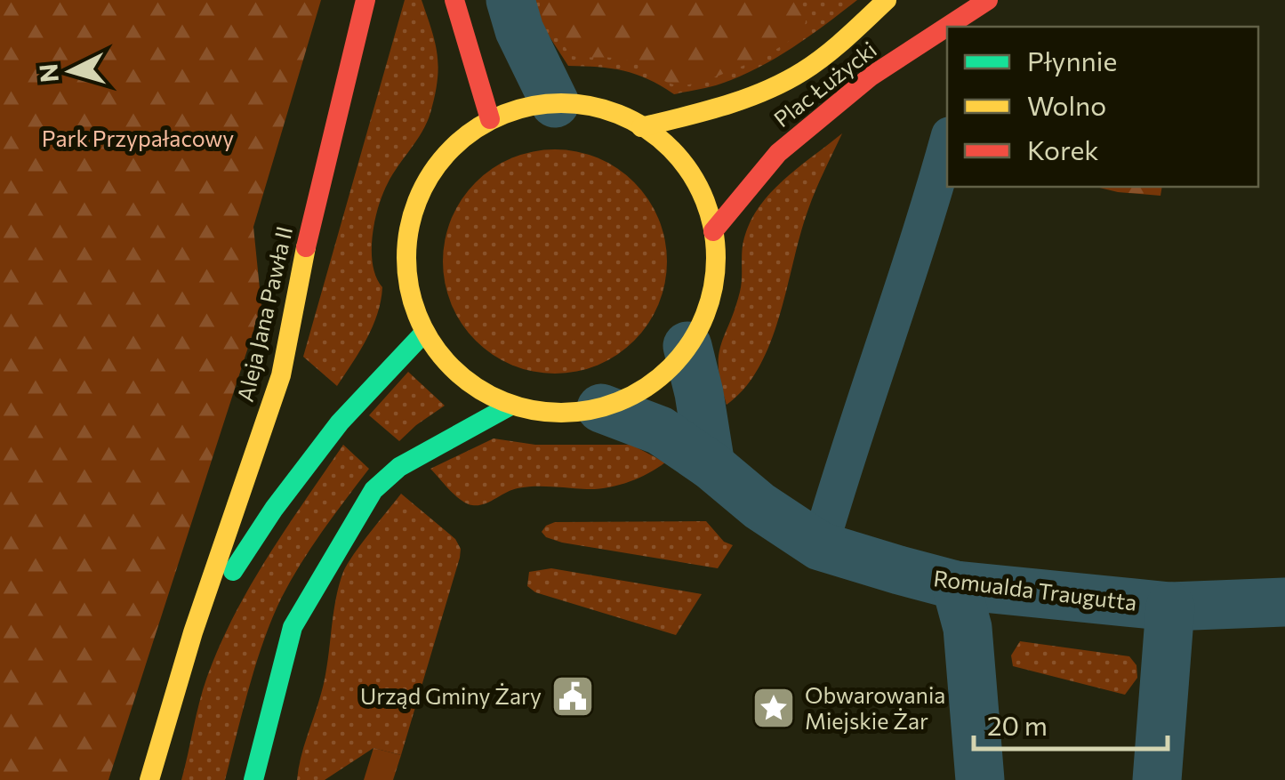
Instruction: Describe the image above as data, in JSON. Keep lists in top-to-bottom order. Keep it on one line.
{"streets":{"street":["Plac Łużycki","Aleja Jana Pawła II","Romualda Traugutta"]},"crossings":[["Plac Łużycki","Aleja Jana Pawła II"],["Plac Łużycki","Romualda Traugutta"],["Aleja Jana Pawła II","Romualda Traugutta"]],"parks":["Park Przypałacowy"],"places":{"public building":["Urząd Gminy Żary"],"place":["Obwarowania Miejskie Żar"]},"legend":["Płynnie","Wolno","Korek"],"scale_bar":"20 m","north":"left"}
